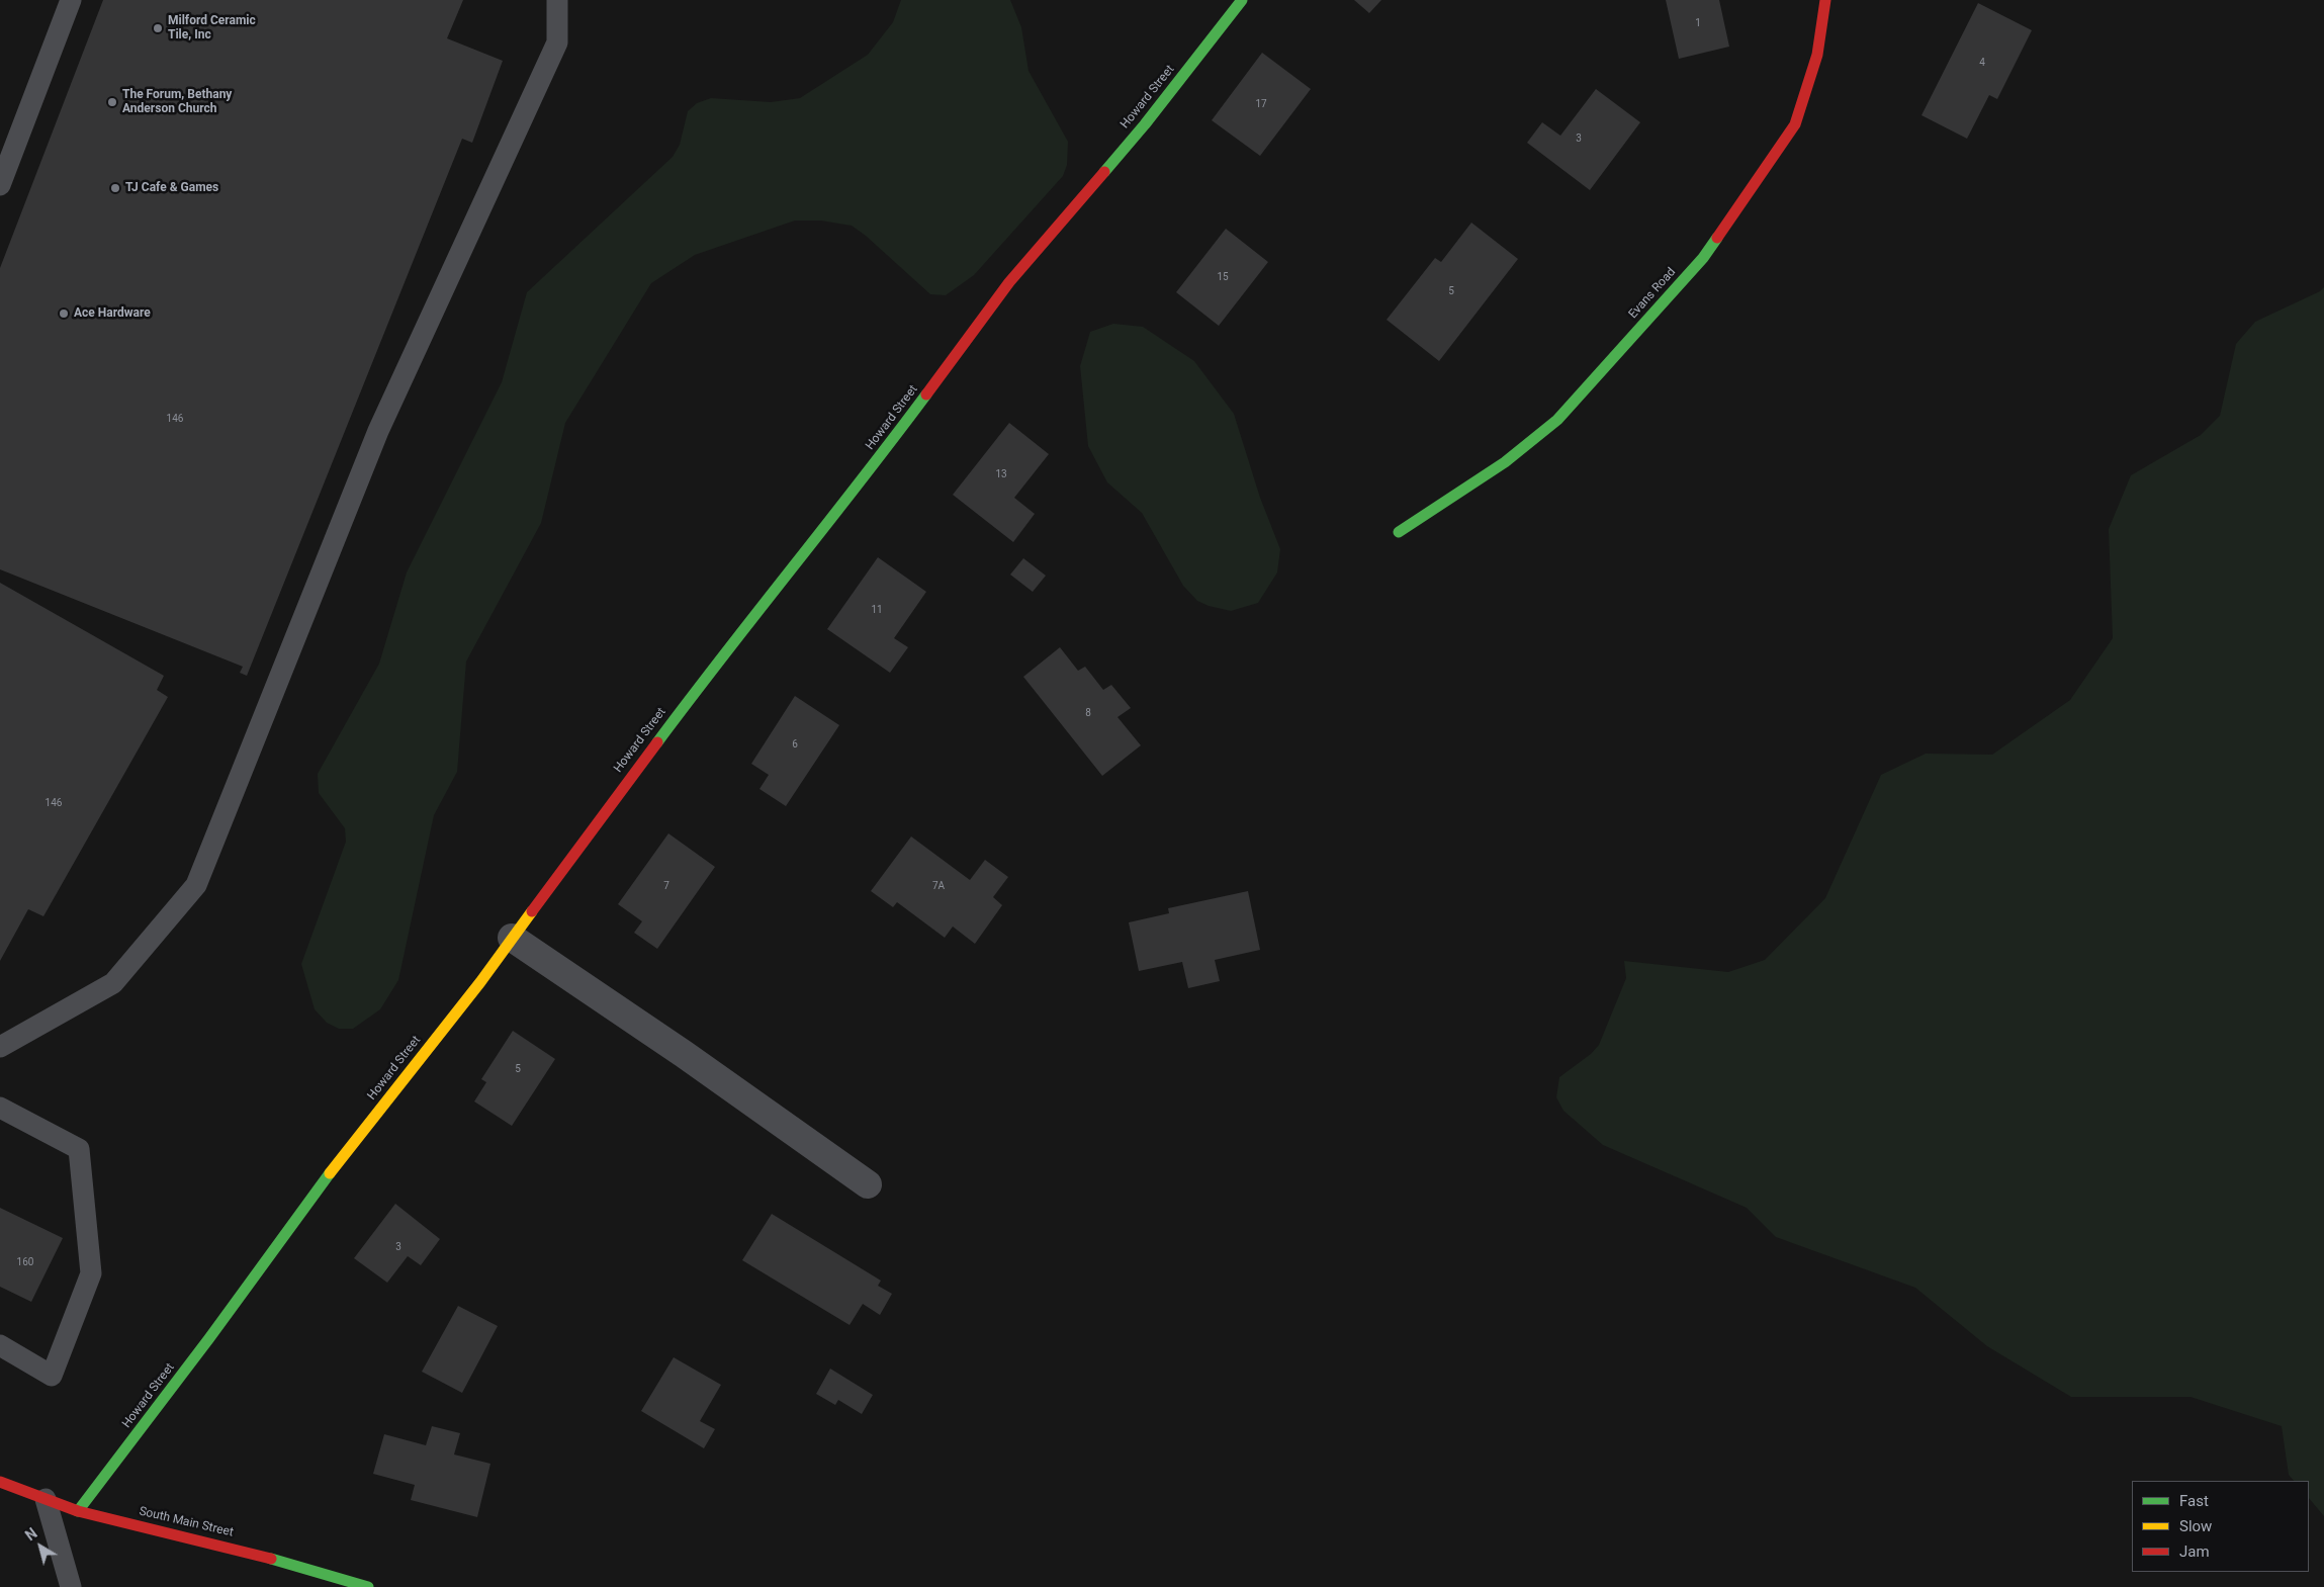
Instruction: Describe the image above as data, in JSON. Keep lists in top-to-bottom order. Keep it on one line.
{"streets":{"street":["Howard Street","Evans Road","South Main Street"]},"crossings":[["Howard Street","South Main Street"]],"places":["Milford Ceramic Tile, Inc","The Forum, Bethany Anderson Church","TJ Cafe & Games","Ace Hardware"],"house_numbers":["1","4","17","3","15","5","146","13","11","8","6","146","7","7A","5","3","160"],"legend":["Fast","Slow","Jam"],"north":"top left"}
